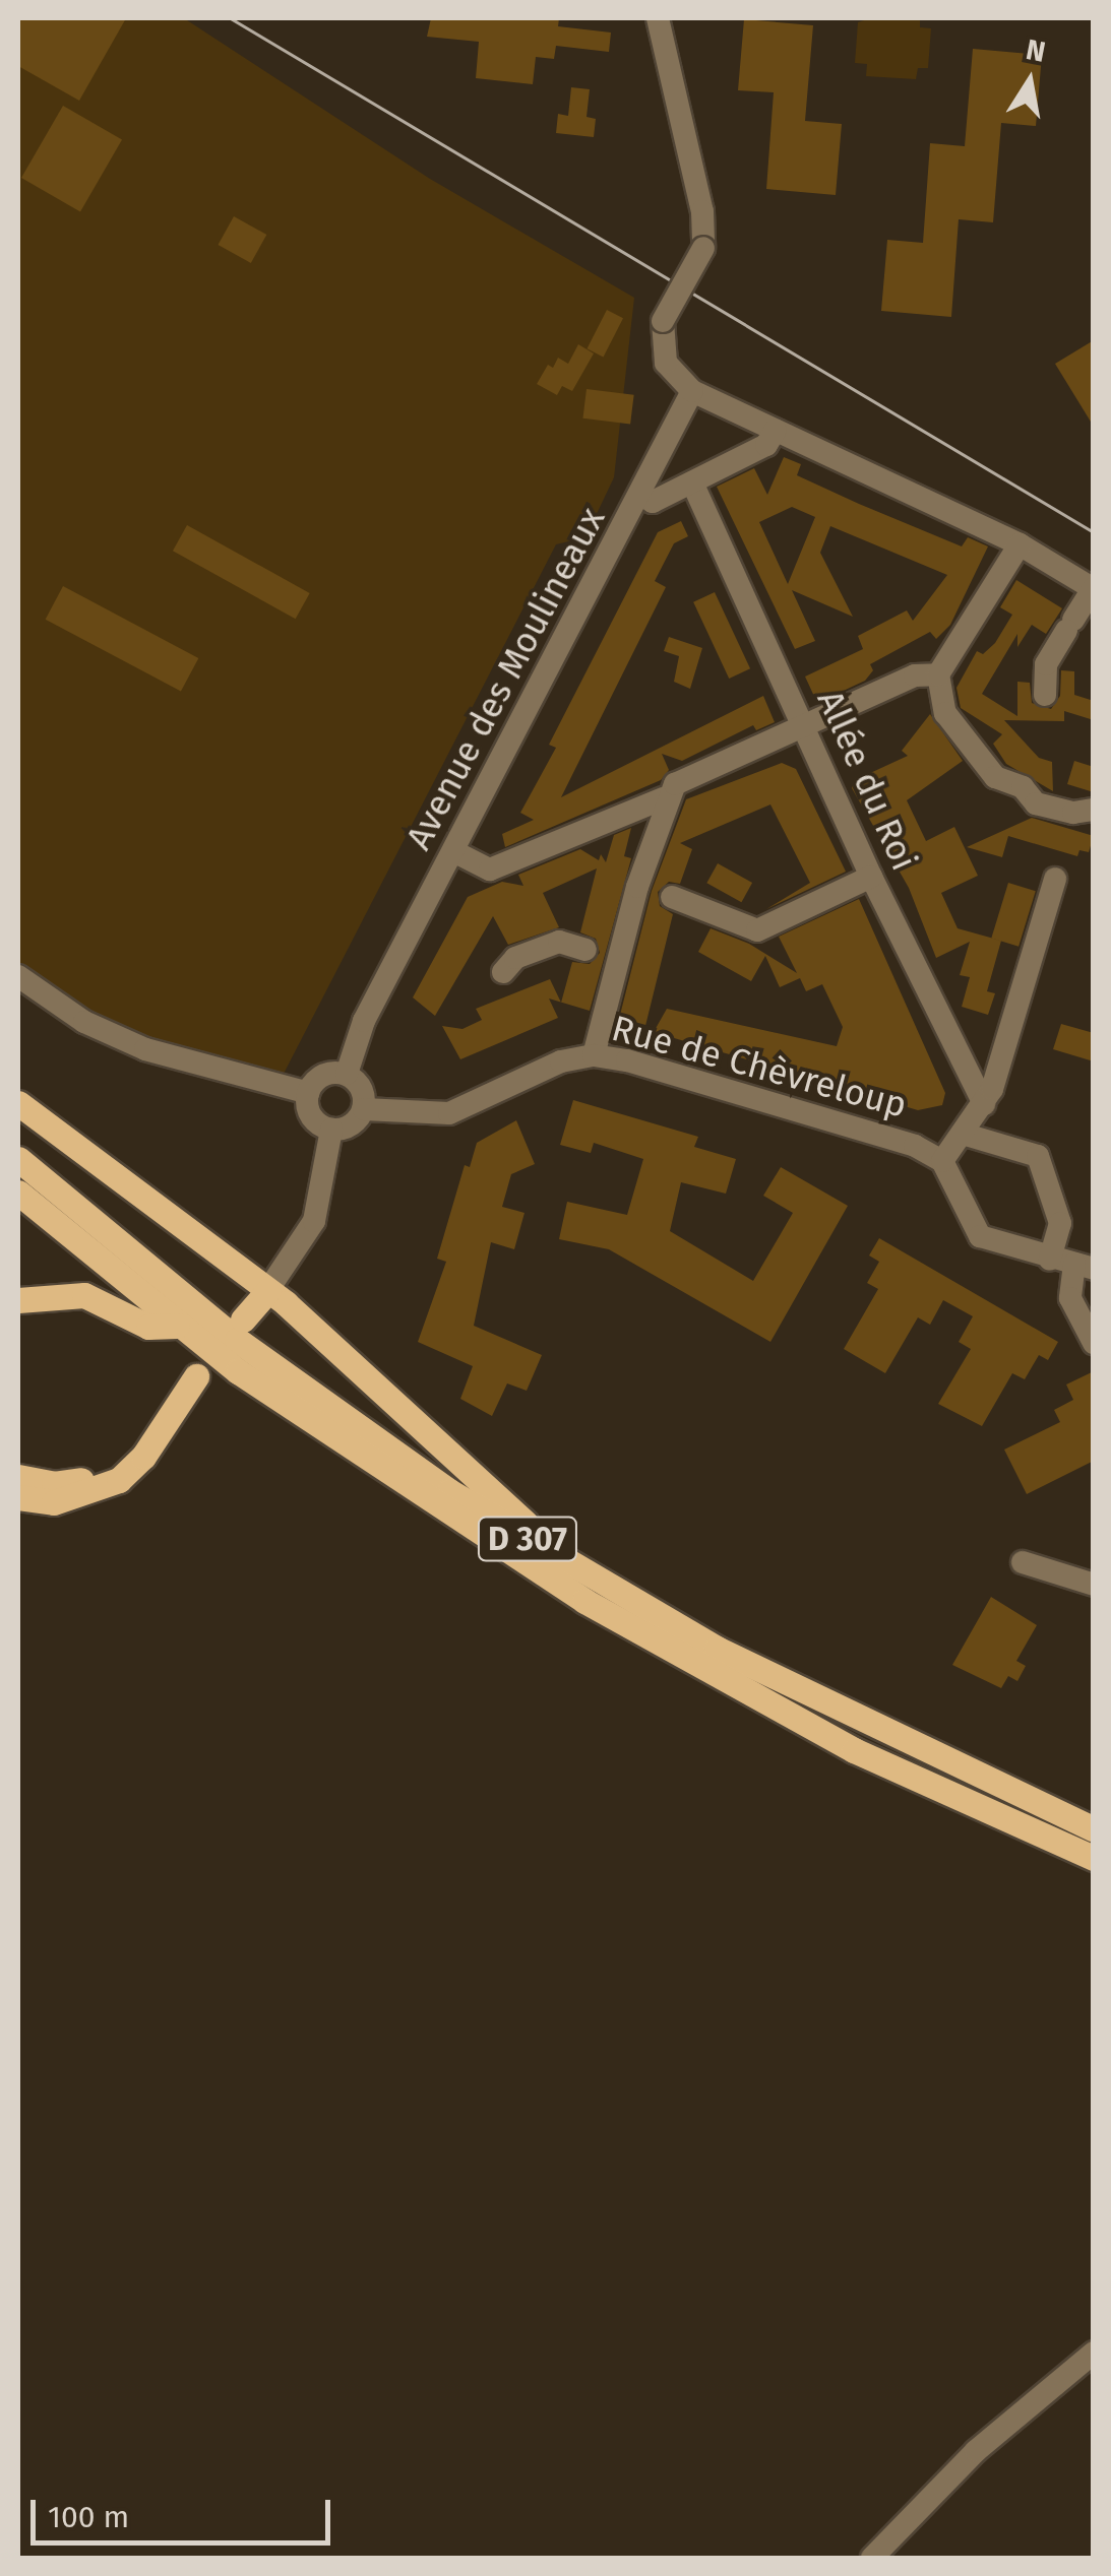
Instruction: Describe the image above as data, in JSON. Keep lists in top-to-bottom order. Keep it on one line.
{"streets":{"main road":["D 307"],"street":["Avenue des Moulineaux","Allée du Roi","Rue de Chèvreloup"]},"crossings":[["Avenue des Moulineaux","Rue de Chèvreloup"]],"scale_bar":"100 m","north":"top"}
